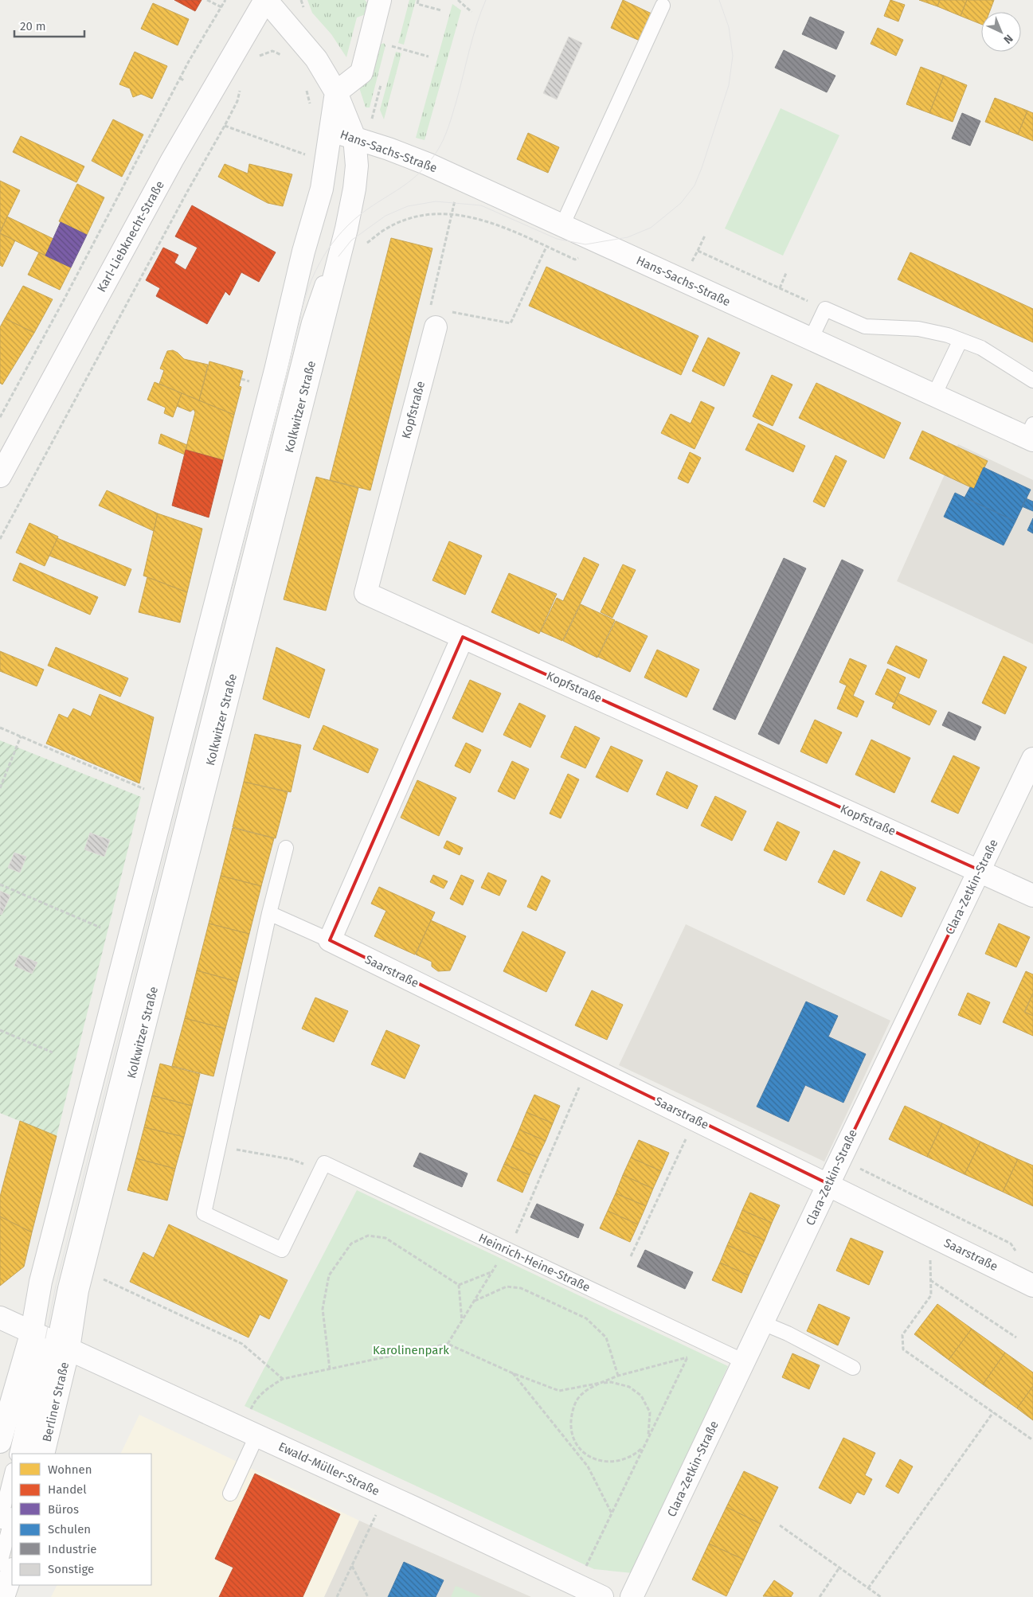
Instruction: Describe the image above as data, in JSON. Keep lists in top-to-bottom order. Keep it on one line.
{"streets":{"street":["Hans-Sachs-Straße","Karl-Liebknecht-Straße","Kolkwitzer Straße","Kopfstraße","Clara-Zetkin-Straße","Saarstraße","Berliner Straße","Ewald-Müller-Straße"],"lane":["Heinrich-Heine-Straße"]},"crossings":[["Hans-Sachs-Straße","Kolkwitzer Straße"],["Karl-Liebknecht-Straße","Kolkwitzer Straße"],["Kolkwitzer Straße","Berliner Straße"],["Kolkwitzer Straße","Ewald-Müller-Straße"],["Kopfstraße","Clara-Zetkin-Straße"],["Clara-Zetkin-Straße","Saarstraße"],["Clara-Zetkin-Straße","Heinrich-Heine-Straße"],["Berliner Straße","Ewald-Müller-Straße"]],"parks":["Karolinenpark"],"legend":["Wohnen","Handel","Büros","Schulen","Industrie","Sonstige"],"scale_bar":"20 m","north":"bottom right"}
